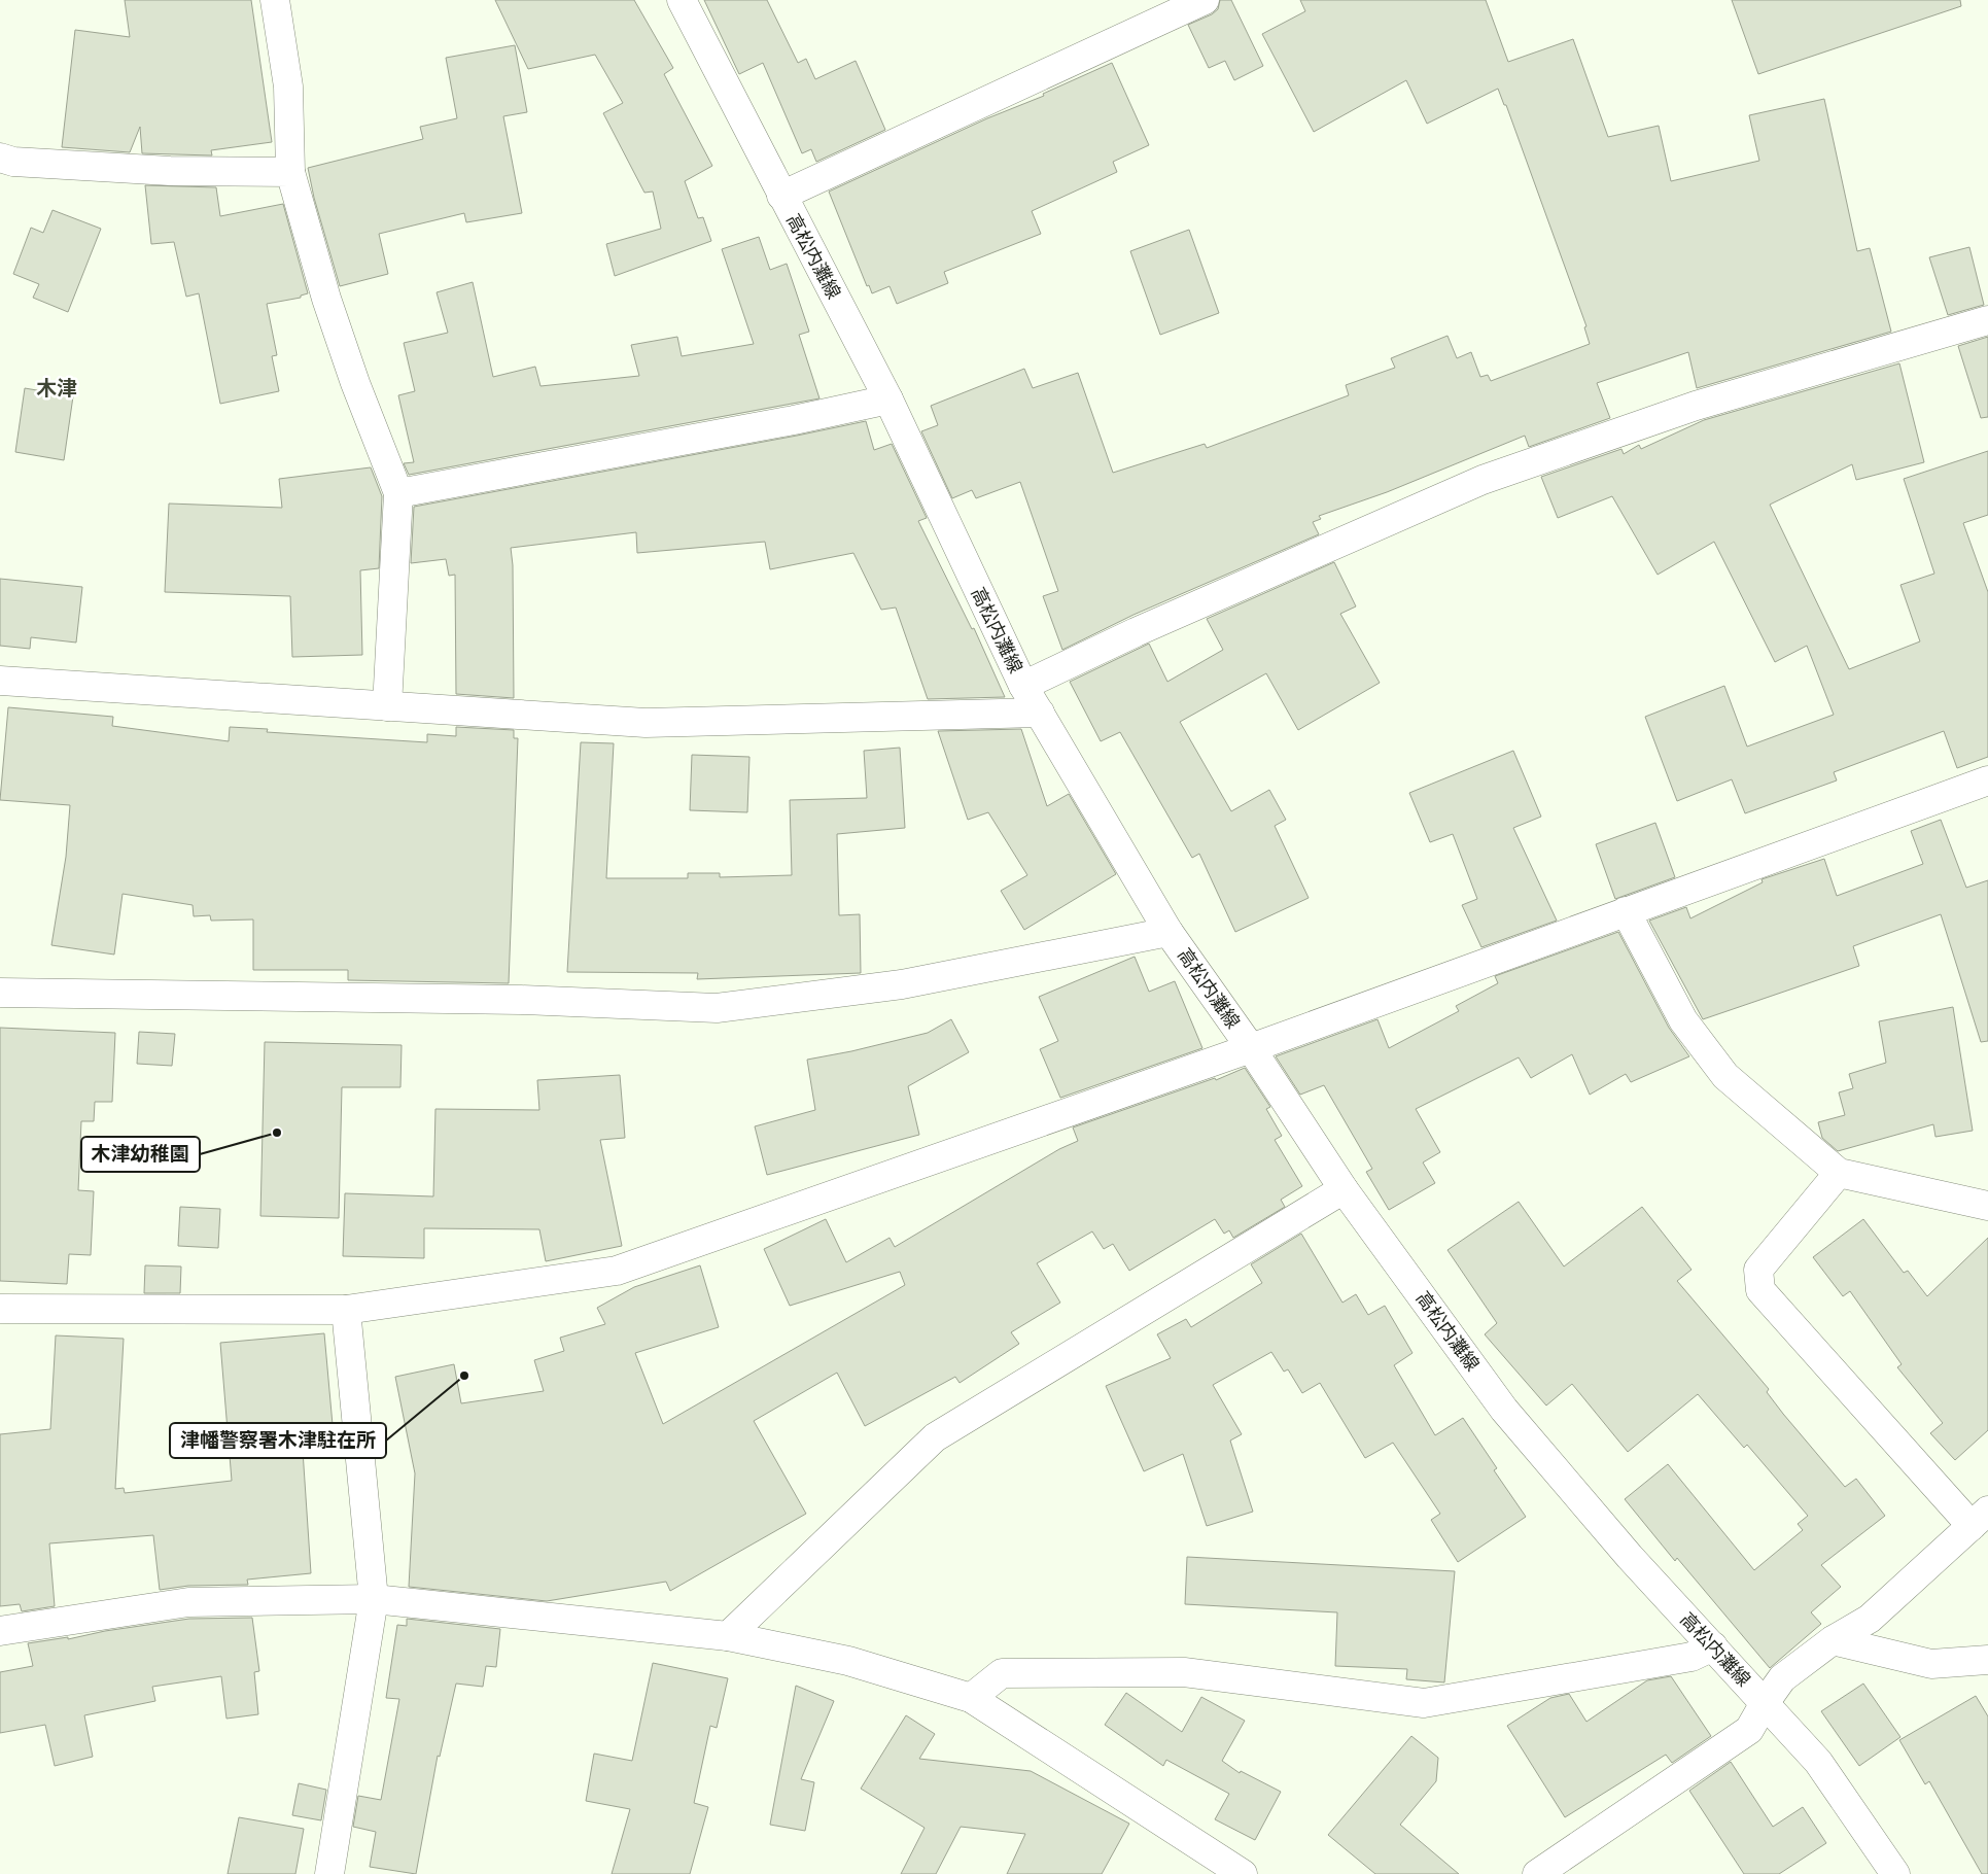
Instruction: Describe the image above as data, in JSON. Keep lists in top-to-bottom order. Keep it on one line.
{"streets":{"street":["高松内灘線"]},"districts":["木津"],"places":["木津幼稚園","津幡警察署木津駐在所"]}
